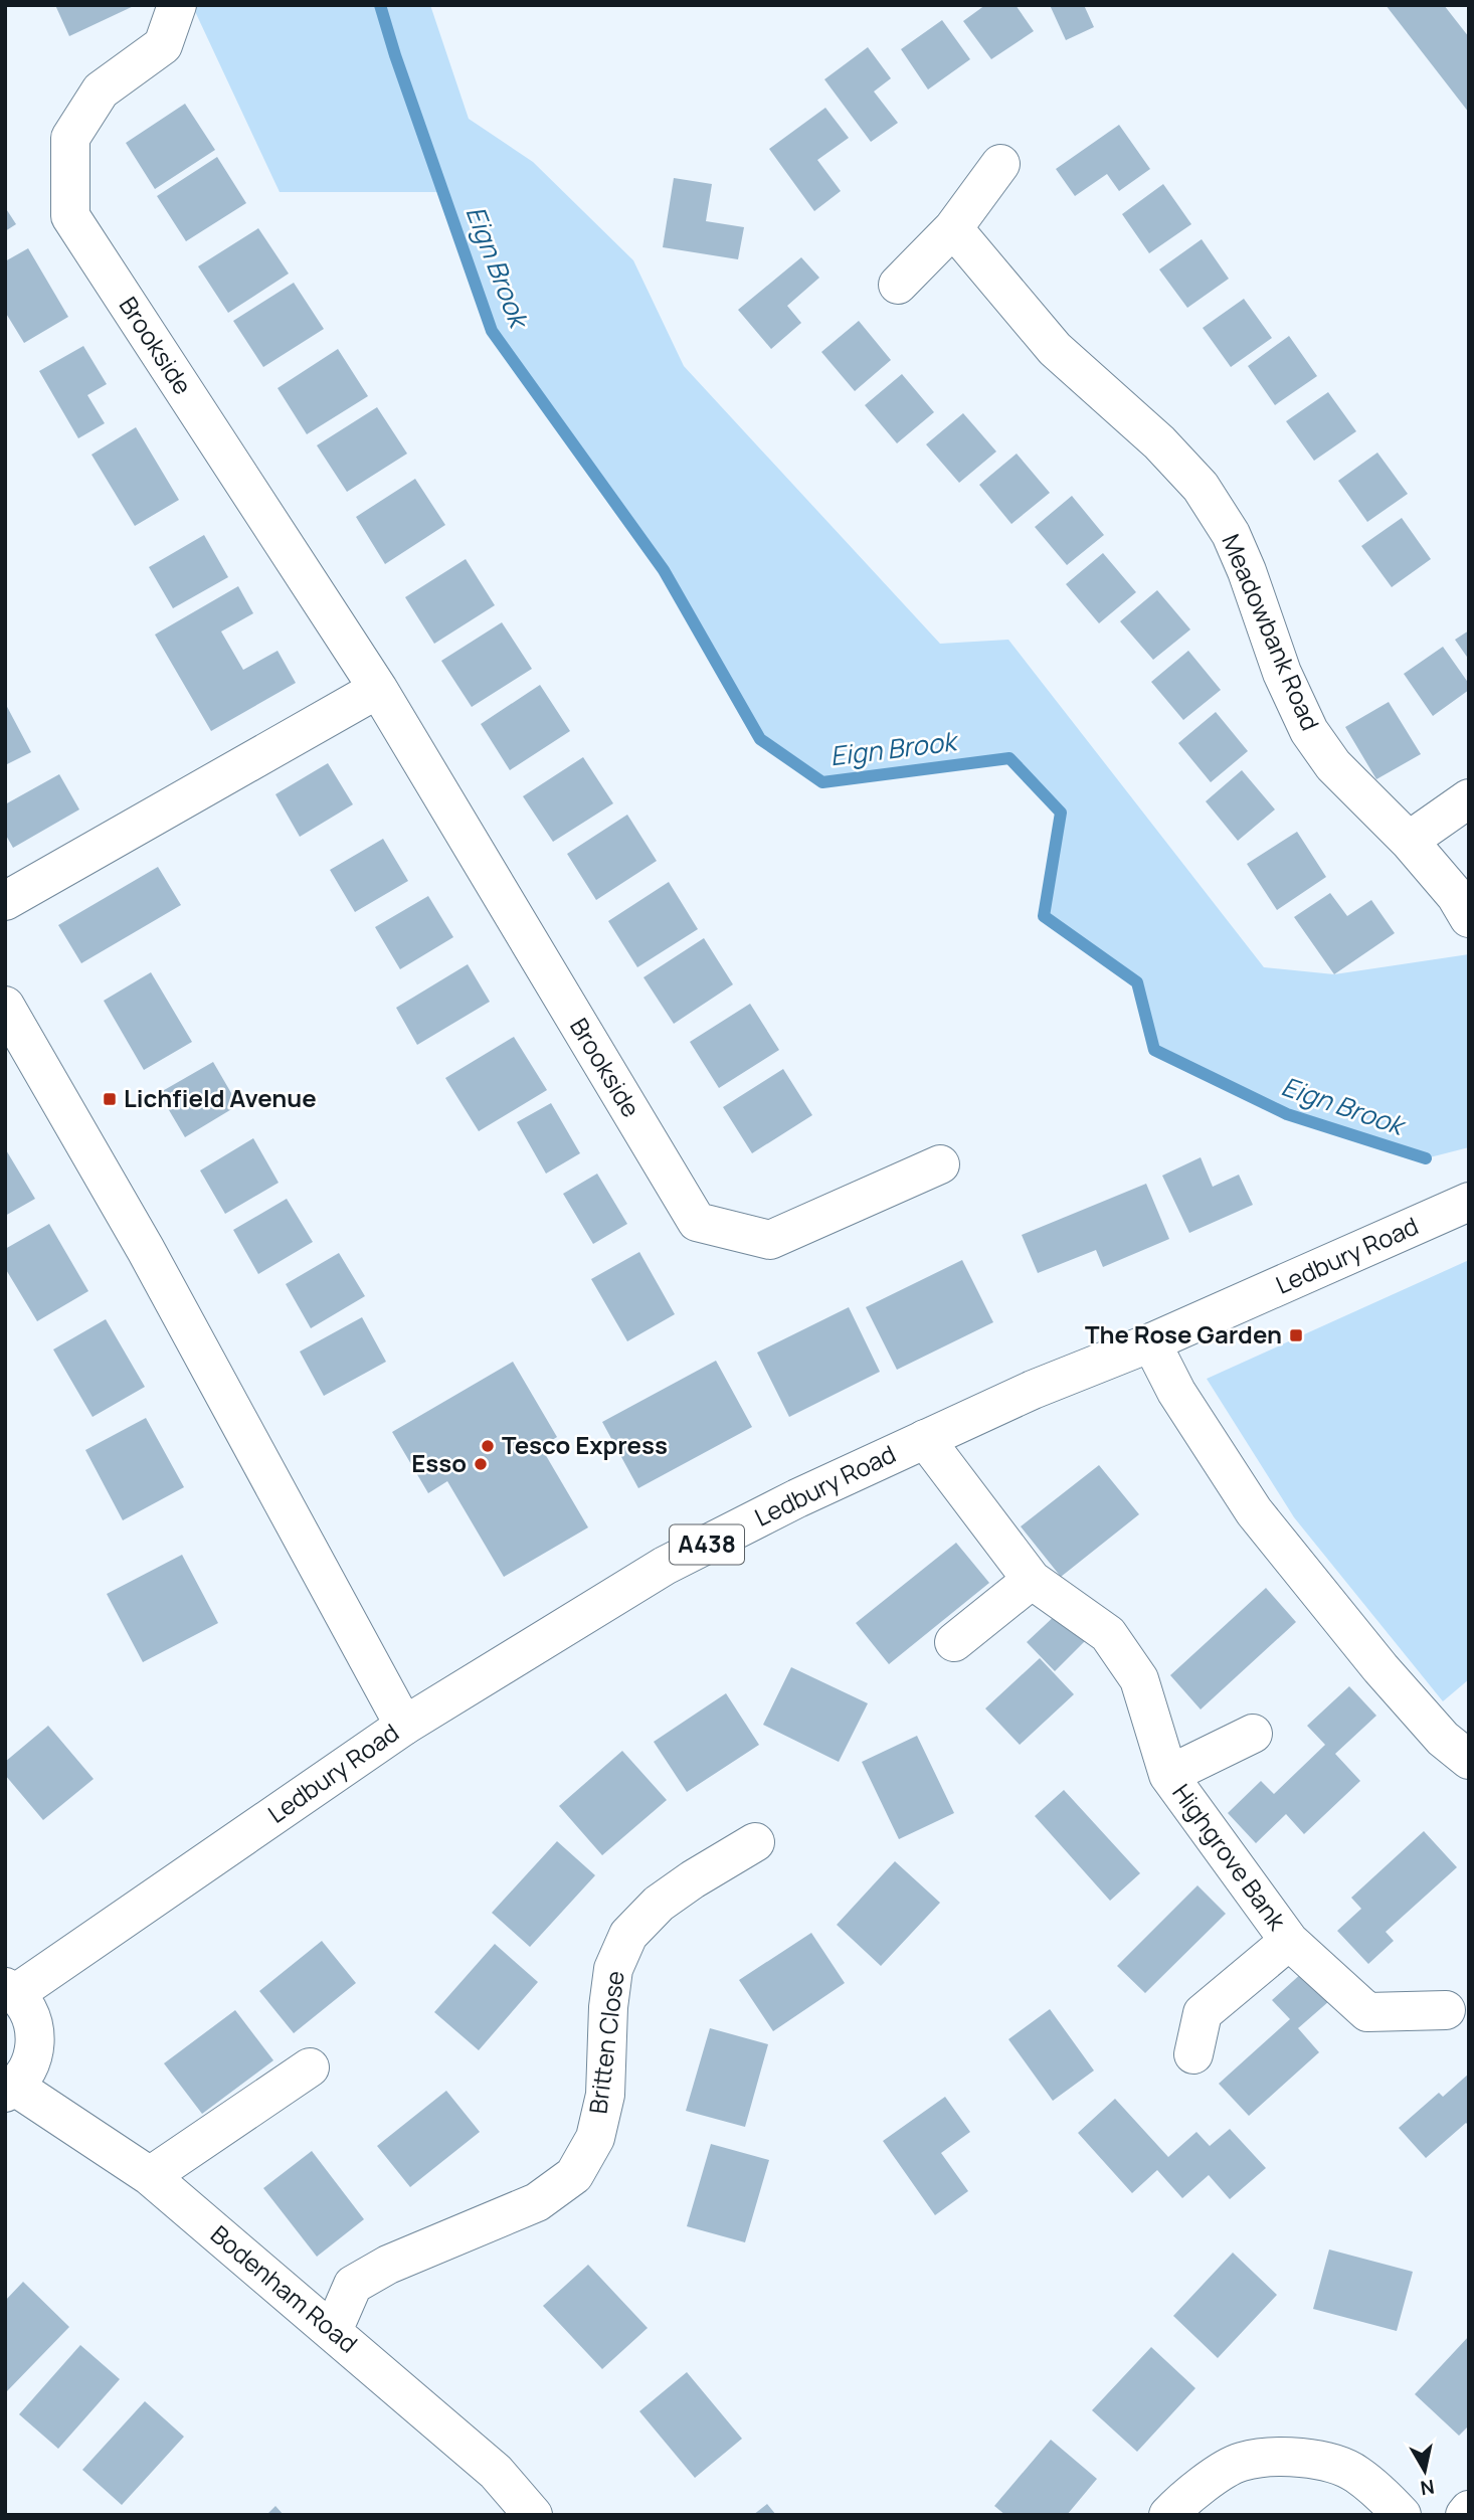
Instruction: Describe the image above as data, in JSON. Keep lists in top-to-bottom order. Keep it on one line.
{"streets":{"main road":["Brookside","Meadowbank Road","Ledbury Road","A438","Highgrove Bank","Britten Close","Bodenham Road"]},"crossings":[["Ledbury Road","Highgrove Bank"],["Britten Close","Bodenham Road"]],"water":["Eign Brook"],"places":{"transit":["Lichfield Avenue","The Rose Garden"],"other":["Tesco Express","Esso"]},"north":"bottom"}
